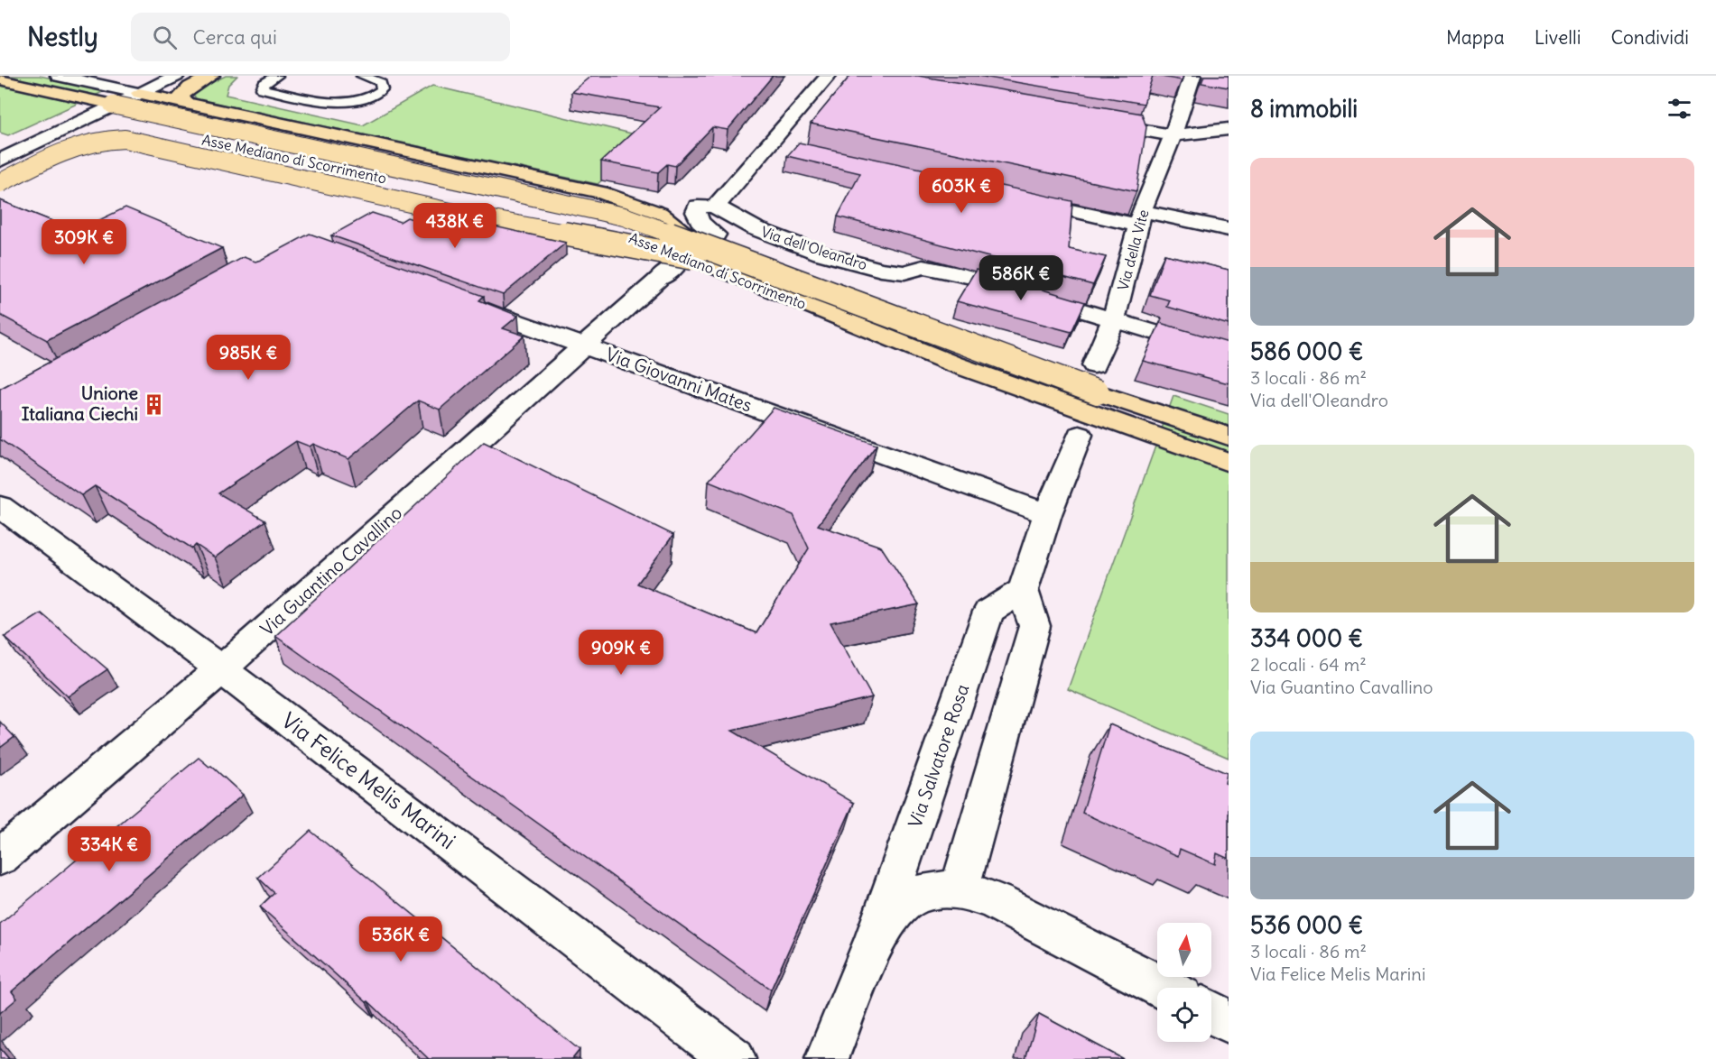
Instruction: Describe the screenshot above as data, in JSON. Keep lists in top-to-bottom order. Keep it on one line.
{"streets":{"highway":["Asse Mediano di Scorrimento"],"street":["Via dell'Oleandro","Via della Vite","Via Giovanni Mates","Via Guantino Cavallino","Via Salvatore Rosa","Via Felice Melis Marini"]},"crossings":[["Asse Mediano di Scorrimento","Via Guantino Cavallino"],["Via dell'Oleandro","Via della Vite"],["Via Giovanni Mates","Via Guantino Cavallino"],["Via Guantino Cavallino","Via Felice Melis Marini"]],"places":{"building":["Unione Italiana Ciechi"]},"north":"top","page":{"header":"Nestly","search":"Cerca qui","nav":["Mappa","Livelli","Condividi"],"heading":"8 immobili","list":[{"name":"586 000 €","note":"3 locali · 86 m² · Via dell'Oleandro"},{"name":"334 000 €","note":"2 locali · 64 m² · Via Guantino Cavallino"},{"name":"536 000 €","note":"3 locali · 86 m² · Via Felice Melis Marini"}],"price":["603K €","438K €","309K €","586K €","985K €","909K €","334K €","536K €"]}}
